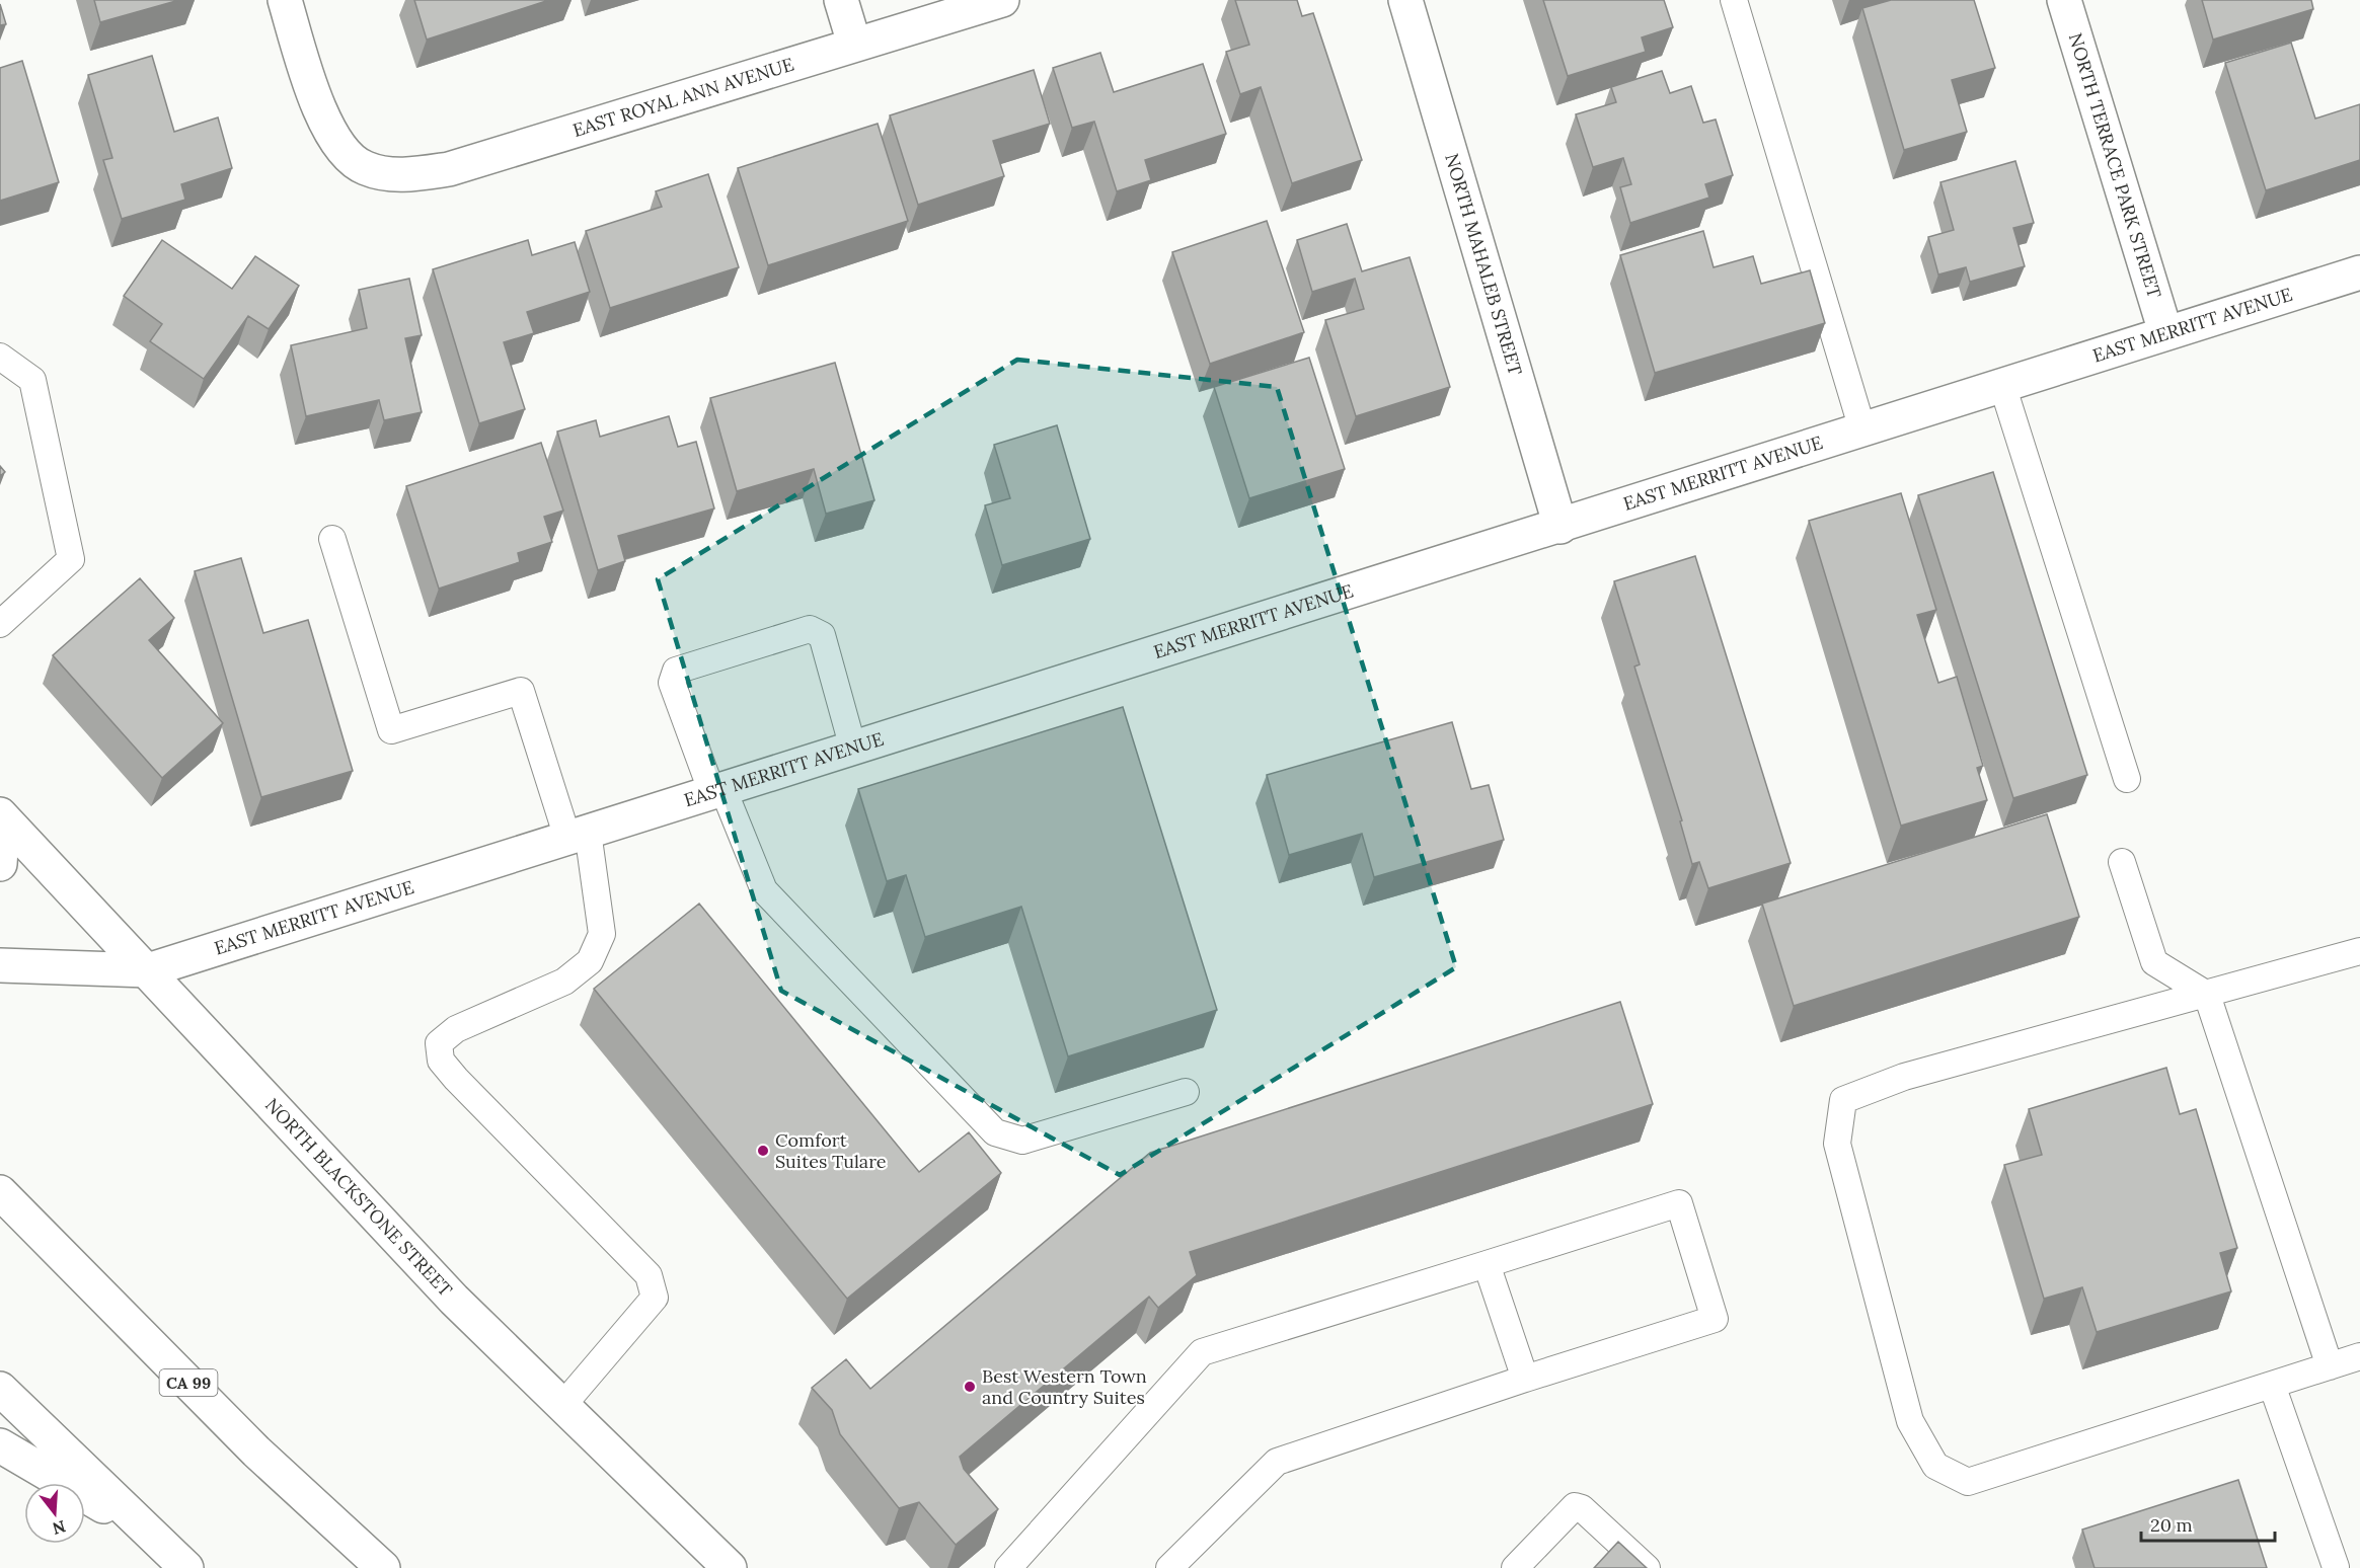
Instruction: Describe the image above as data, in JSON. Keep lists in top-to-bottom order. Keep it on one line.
{"streets":{"main road":["EAST ROYAL ANN AVENUE","NORTH TERRACE PARK STREET","NORTH MAHALEB STREET","EAST MERRITT AVENUE","NORTH BLACKSTONE STREET","CA 99"]},"crossings":[["NORTH TERRACE PARK STREET","EAST MERRITT AVENUE"],["NORTH MAHALEB STREET","EAST MERRITT AVENUE"],["EAST MERRITT AVENUE","NORTH BLACKSTONE STREET"]],"places":["Comfort Suites Tulare","Best Western Town and Country Suites"],"scale_bar":"20 m","north":"bottom"}
